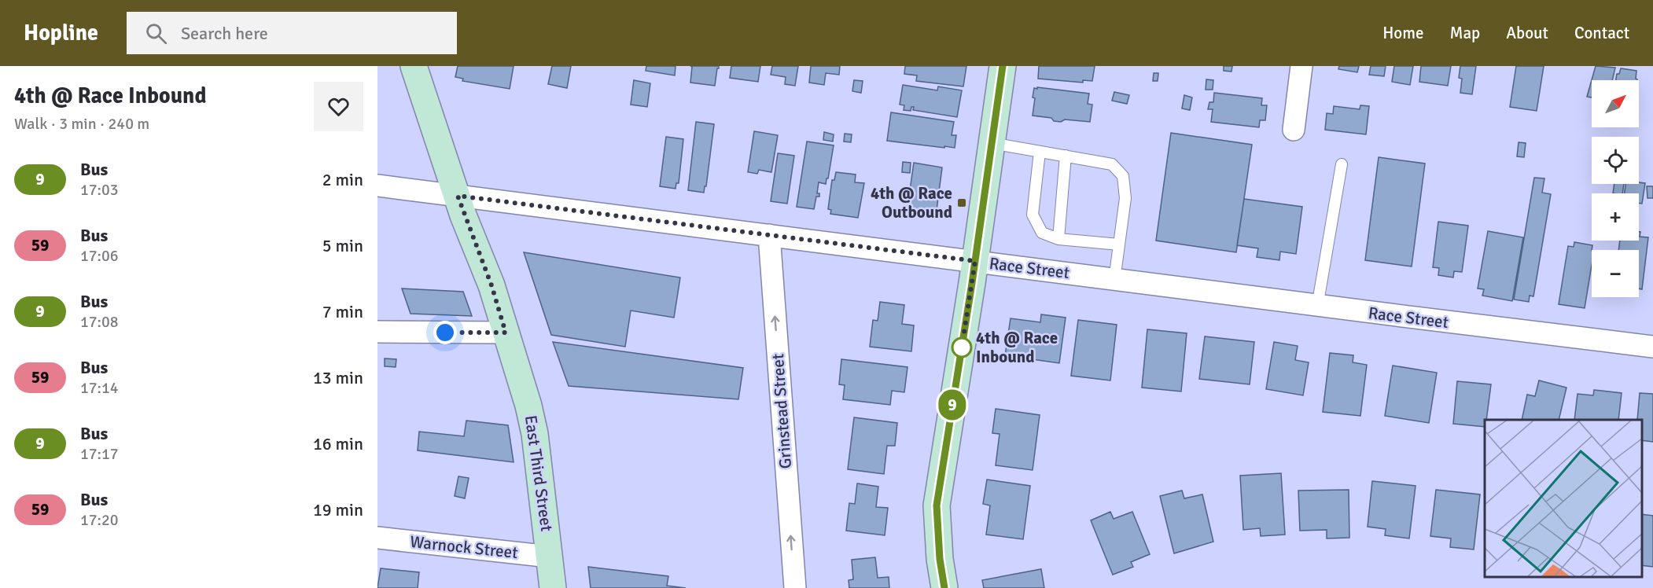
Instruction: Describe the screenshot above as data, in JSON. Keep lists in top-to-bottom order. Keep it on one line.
{"streets":{"main road":["East Third Street"],"street":["Race Street","Grinstead Street","Warnock Street"]},"crossings":[["Race Street","Grinstead Street"],["Race Street","East Third Street"],["East Third Street","Warnock Street"]],"one_way":["Grinstead Street"],"places":{"transit":["4th @ Race Outbound"],"other":["4th @ Race Inbound"]},"lines":["bus line 9"],"north":"top right","page":{"header":"Hopline","search":"Search here","nav":["Home","Map","About","Contact"],"heading":["4th @ Race Inbound","Walk · 3 min · 240 m"],"on_map":"9","map_buttons":["+","−"],"list":[{"mark":"9","name":"Bus","note":"17:03","value":"2 min"},{"mark":"59","name":"Bus","note":"17:06","value":"5 min"},{"mark":"9","name":"Bus","note":"17:08","value":"7 min"},{"mark":"59","name":"Bus","note":"17:14","value":"13 min"},{"mark":"9","name":"Bus","note":"17:17","value":"16 min"},{"mark":"59","name":"Bus","note":"17:20","value":"19 min"}]}}
